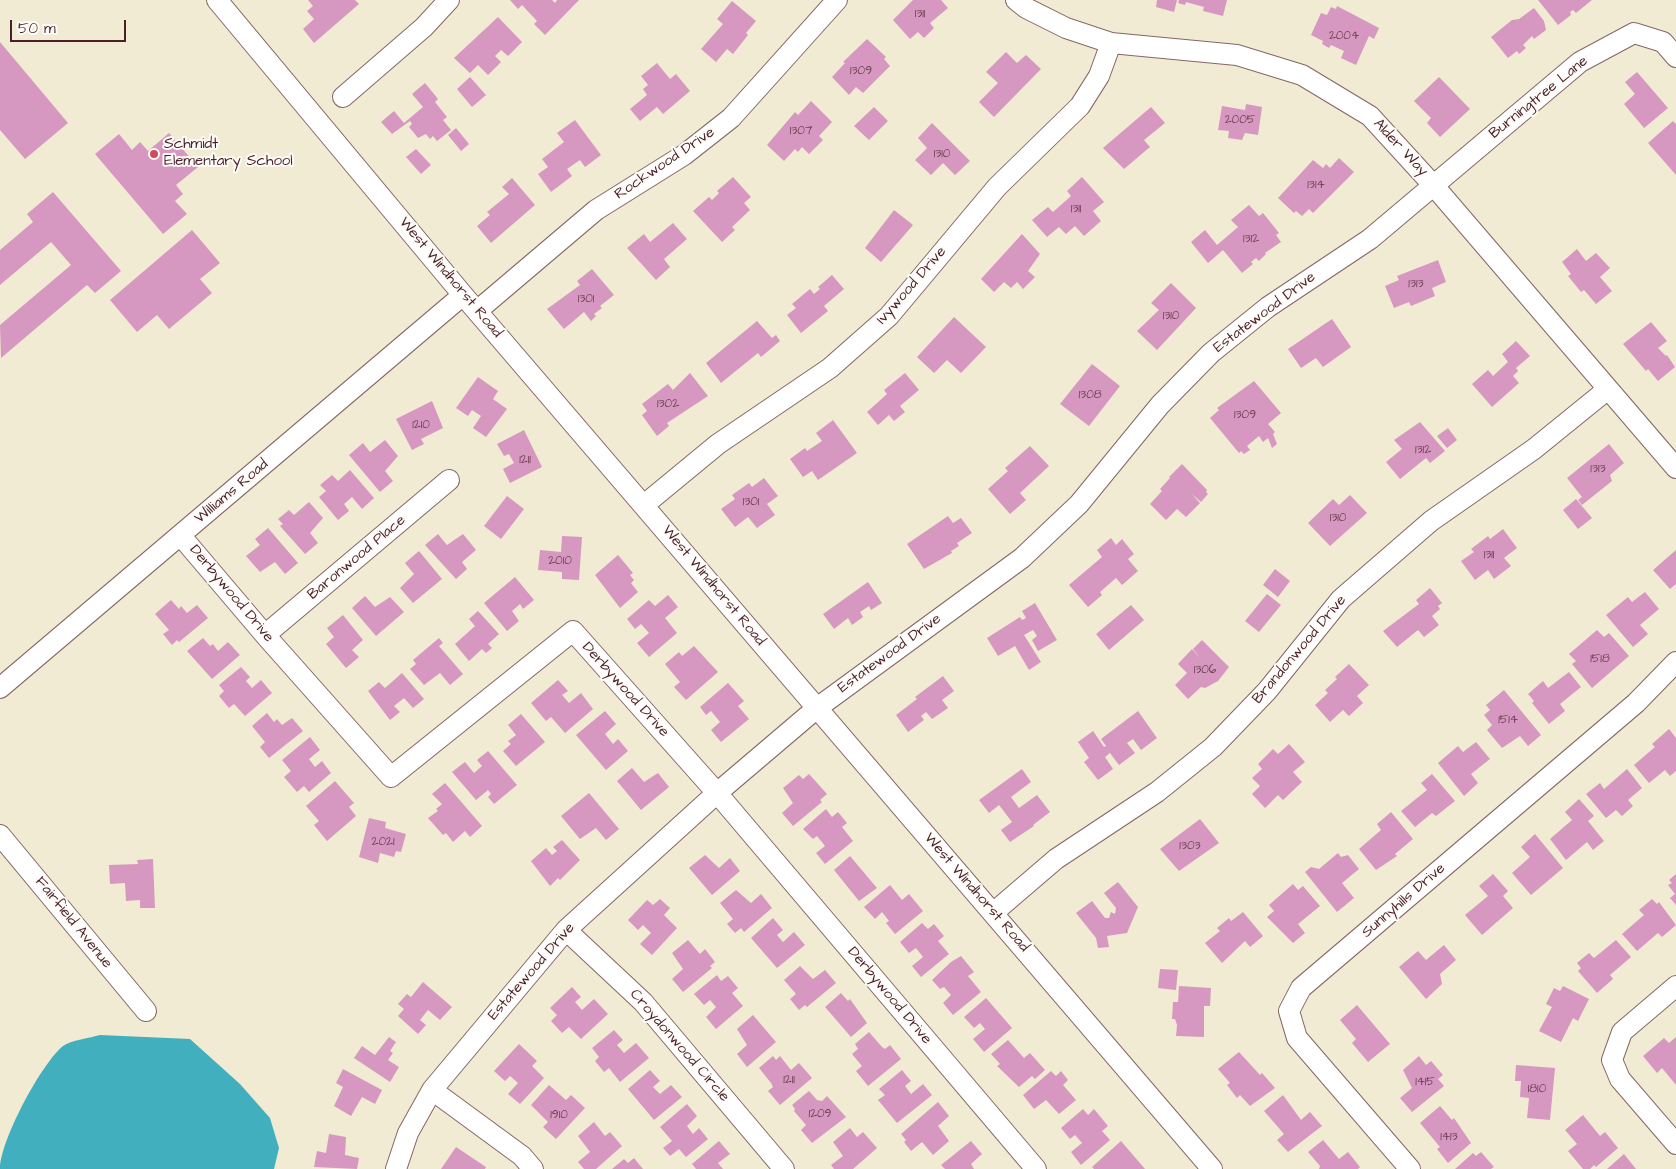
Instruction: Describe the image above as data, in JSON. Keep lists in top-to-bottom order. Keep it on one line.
{"streets":{"street":["Burningtree Lane","Alder Way","Rockwood Drive","West Windhorst Road","Ivywood Drive","Estatewood Drive","Williams Road","Baronwood Place","Derbywood Drive","Brandonwood Drive","Sunnyhills Drive","Fairfield Avenue","Croydonwood Circle"]},"crossings":[["Burningtree Lane","Alder Way"],["Burningtree Lane","Estatewood Drive"],["Alder Way","Ivywood Drive"],["Alder Way","Estatewood Drive"],["Alder Way","Brandonwood Drive"],["Rockwood Drive","West Windhorst Road"],["West Windhorst Road","Ivywood Drive"],["West Windhorst Road","Estatewood Drive"],["West Windhorst Road","Williams Road"],["West Windhorst Road","Brandonwood Drive"],["Estatewood Drive","Derbywood Drive"],["Estatewood Drive","Croydonwood Circle"],["Williams Road","Derbywood Drive"],["Baronwood Place","Derbywood Drive"]],"places":["Schmidt Elementary School"],"house_numbers":["1311","2004","1309","2005","1307","1310","1314","1311","1312","1313","1301","1310","1308","1302","1309","1210","1312","1211","1313","1301","1310","1311","2010","1518","1306","1514","2021","1303","1211","1415","1810","1209","1910","1413"],"scale_bar":"50 m"}
